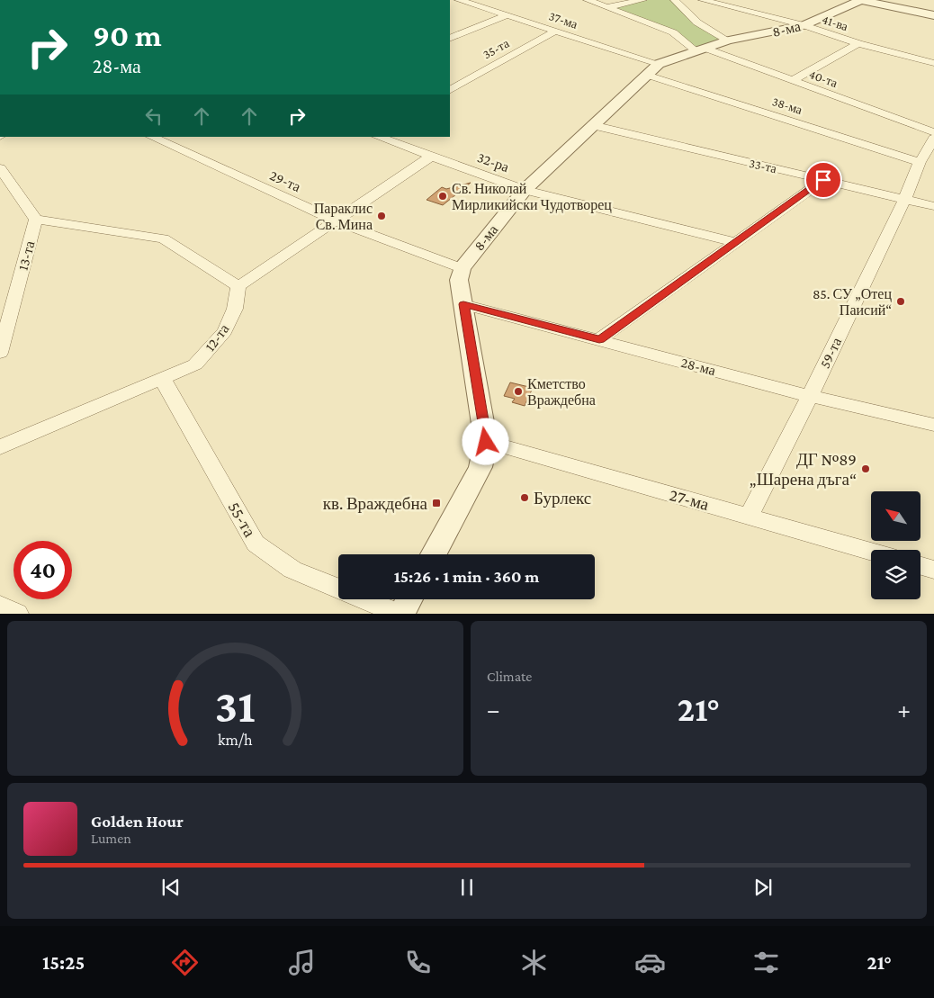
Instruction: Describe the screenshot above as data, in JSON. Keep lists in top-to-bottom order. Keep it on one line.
{"streets":{"street":["37-ма","41-ва","8-ма","35-та","40-та","38-ма","32-ра","33-та","29-та","13-та","12-та","59-та","28-ма","27-ма","55-та"]},"crossings":[["37-ма","8-ма"],["37-ма","35-та"],["37-ма","38-ма"],["41-ва","8-ма"],["8-ма","40-та"],["8-ма","38-ма"],["8-ма","32-ра"],["8-ма","33-та"],["8-ма","29-та"],["38-ма","59-та"],["33-та","59-та"],["12-та","55-та"],["59-та","28-ма"],["59-та","27-ма"]],"places":{"other":["Св. Николай Мирликийски Чудотворец","Параклис Св. Мина","85. СУ „Отец Паисий“","Кметство Враждебна","ДГ №89 „Шарена дъга“","Бурлекс"],"transit":["кв. Враждебна"]},"north":"top left","page":{"turn":["90 m","28-ма"],"limit":"40","trip":"15:26 · 1 min · 360 m","tile":"Climate","heat":["−","21°","+"],"song":["Golden Hour","Lumen"],"tabs":["15:25","21°"],"gauge":["31","km/h"]}}
